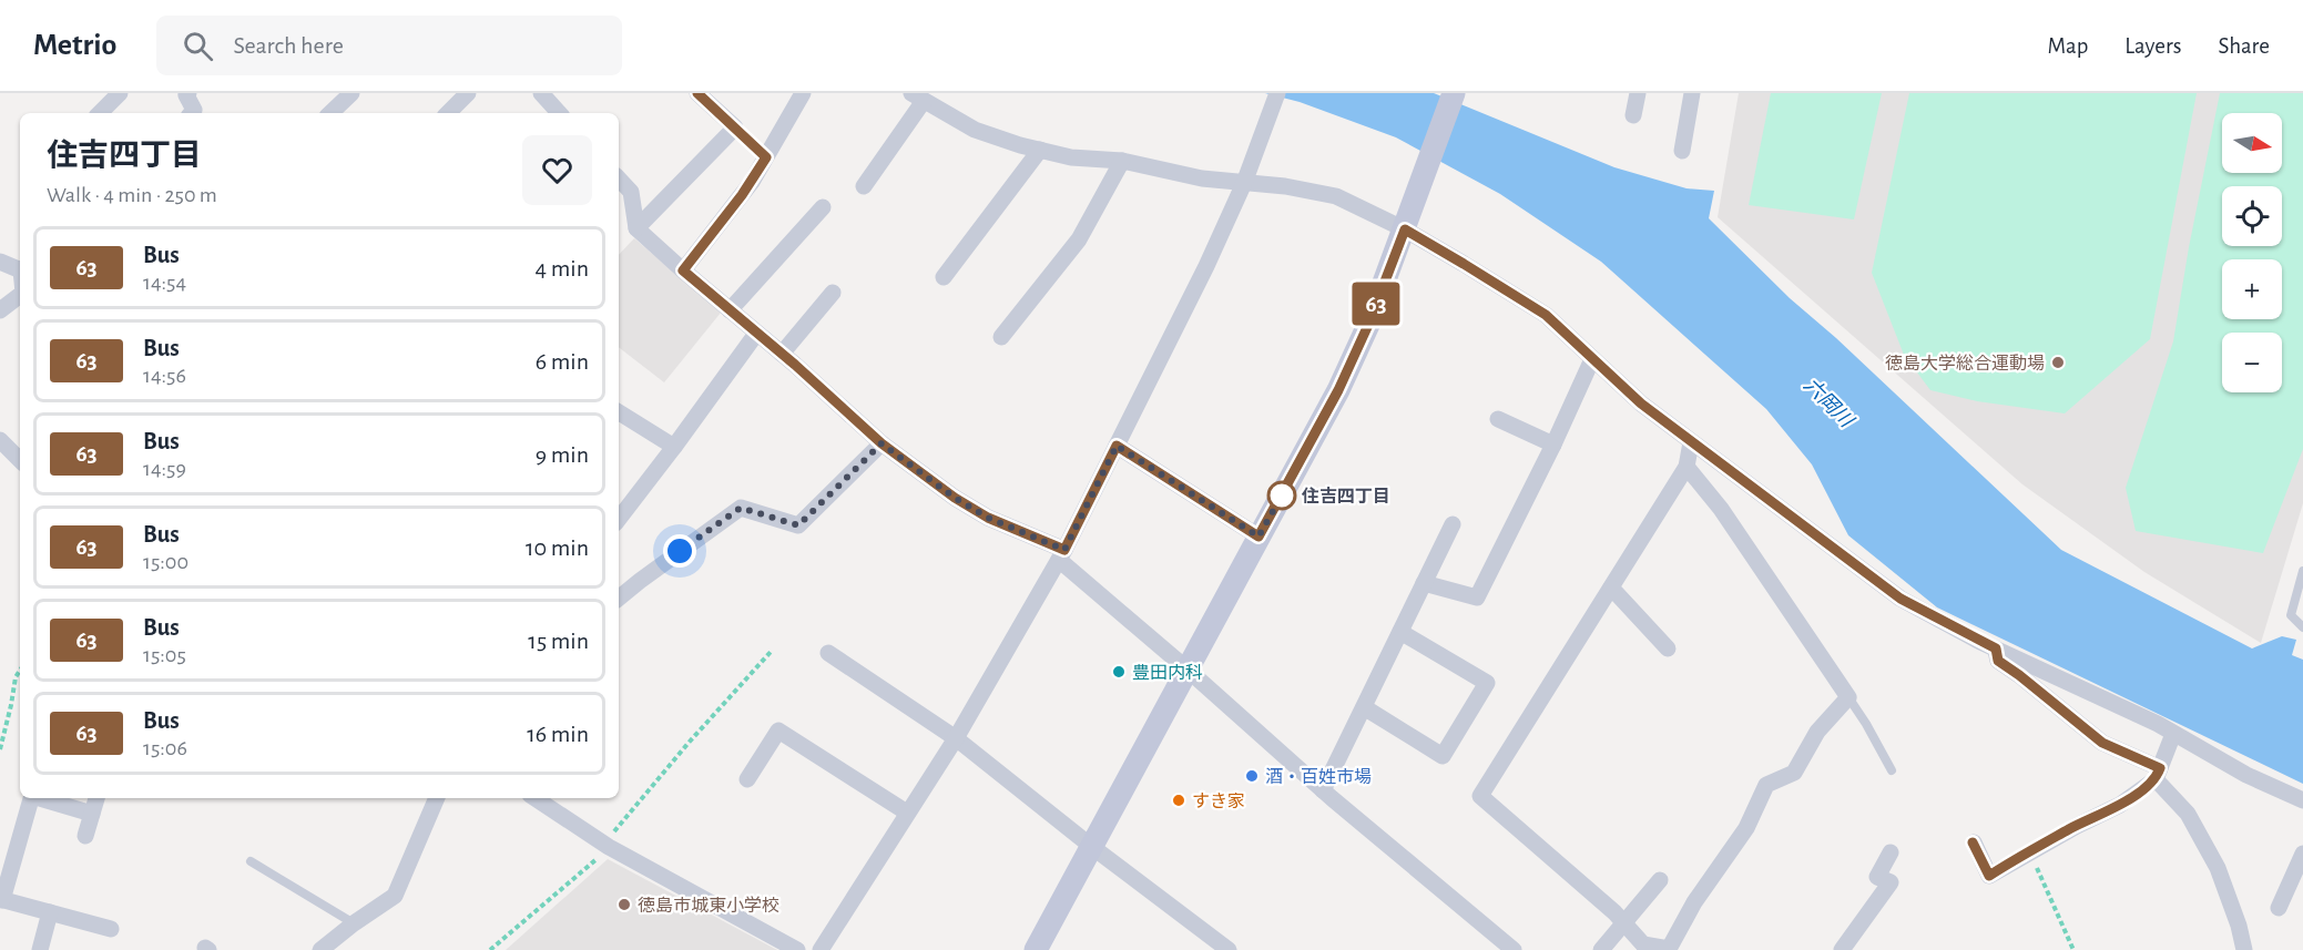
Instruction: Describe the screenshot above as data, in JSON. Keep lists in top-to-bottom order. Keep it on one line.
{"water":["六岡川"],"places":["徳島大学総合運動場","住吉四丁目","豊田内科","酒・百姓市場","すき家","徳島市城東小学校"],"lines":["bus line 63"],"north":"right","page":{"header":"Metrio","search":"Search here","nav":["Map","Layers","Share"],"on_map":"63","map_buttons":["+","−"],"heading":["住吉四丁目","Walk · 4 min · 250 m"],"list":[{"mark":"63","name":"Bus","note":"14:54","value":"4 min"},{"mark":"63","name":"Bus","note":"14:56","value":"6 min"},{"mark":"63","name":"Bus","note":"14:59","value":"9 min"},{"mark":"63","name":"Bus","note":"15:00","value":"10 min"},{"mark":"63","name":"Bus","note":"15:05","value":"15 min"},{"mark":"63","name":"Bus","note":"15:06","value":"16 min"}]}}
